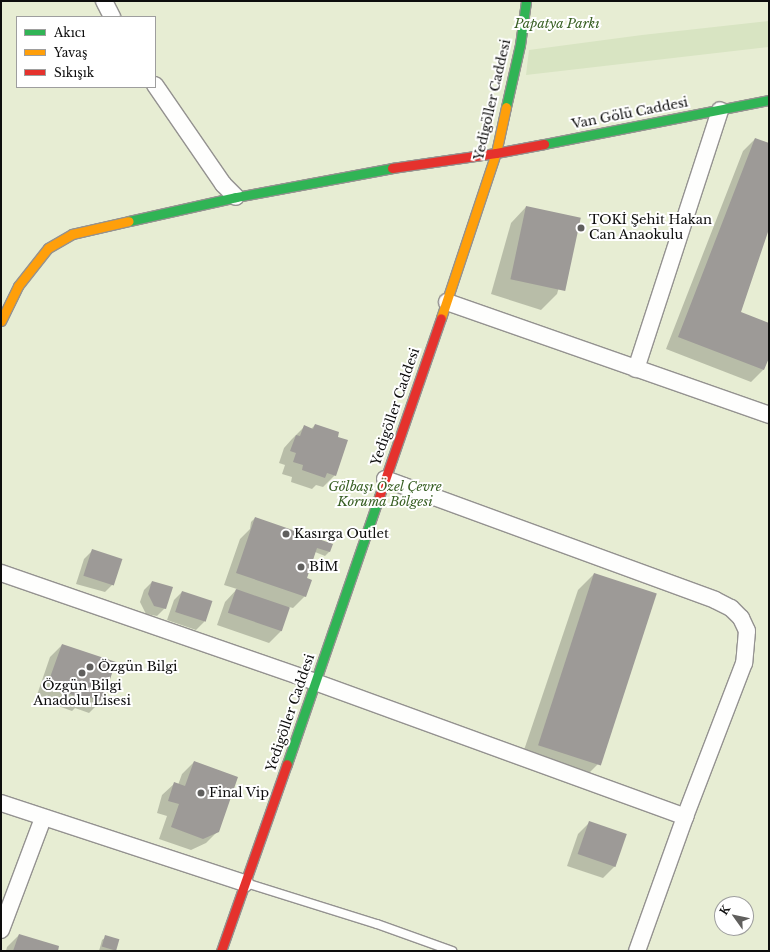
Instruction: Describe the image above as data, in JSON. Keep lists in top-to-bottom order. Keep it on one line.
{"streets":{"street":["Yedigöller Caddesi","Van Gölü Caddesi"]},"crossings":[["Yedigöller Caddesi","Van Gölü Caddesi"]],"parks":["Papatya Parkı","Gölbaşı Özel Çevre Koruma Bölgesi"],"places":["TOKİ Şehit Hakan Can Anaokulu","Kasırga Outlet","BİM","Özgün Bilgi","Özgün Bilgi Anadolu Lisesi","Final Vip"],"legend":["Akıcı","Yavaş","Sıkışık"],"north":"top left"}
